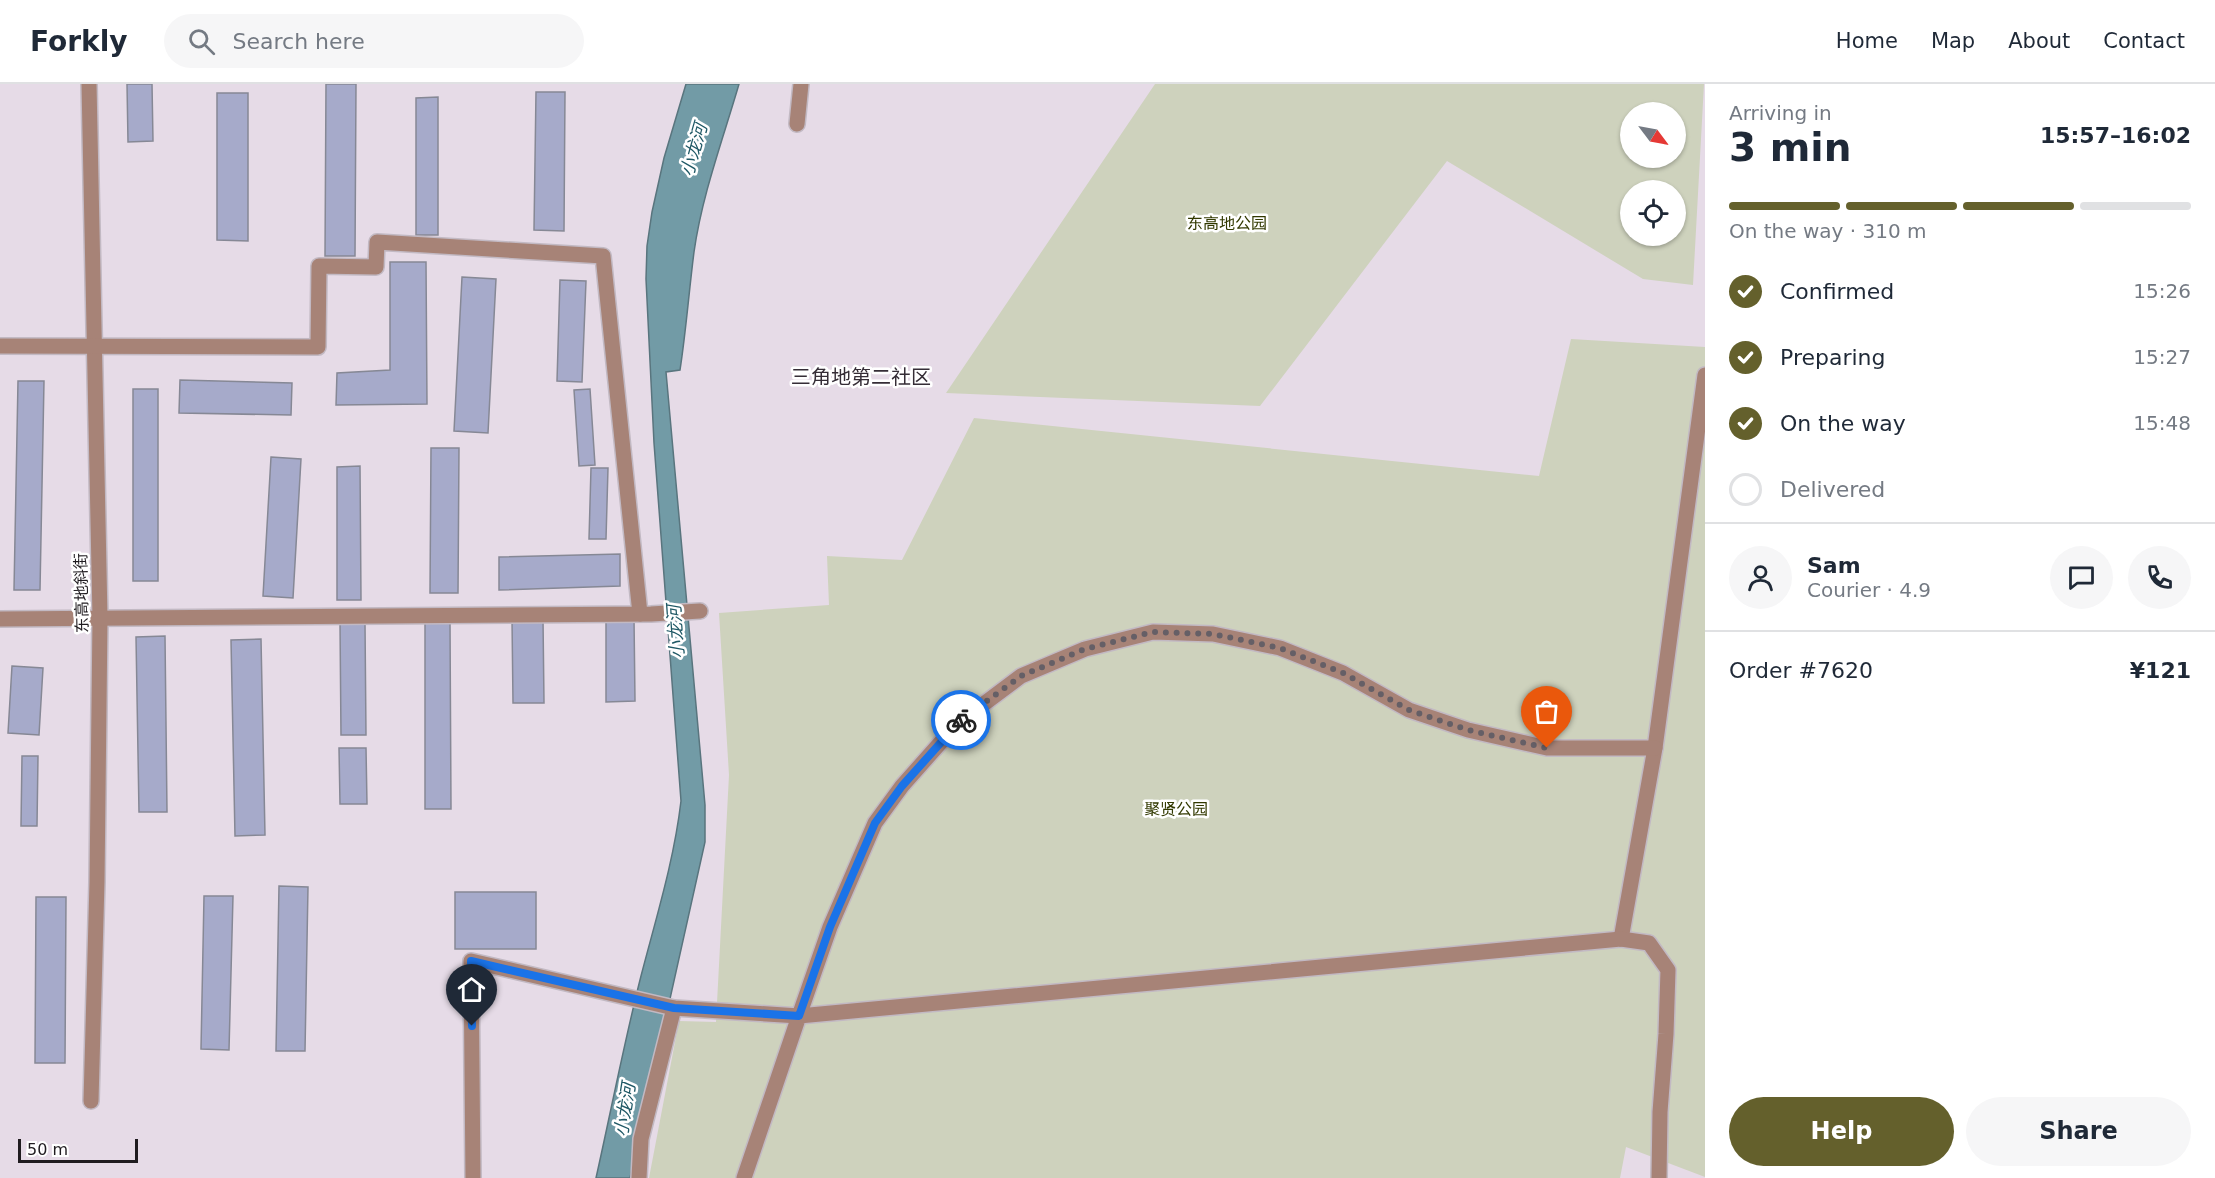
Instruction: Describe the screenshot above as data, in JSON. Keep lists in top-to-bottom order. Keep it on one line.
{"streets":{"street":["东高地斜街"]},"districts":["三角地第二社区"],"water":["小龙河"],"parks":["东高地公园","聚贤公园"],"scale_bar":"50 m","north":"bottom right","page":{"header":"Forkly","search":"Search here","nav":["Home","Map","About","Contact"],"heading":["3 min","Arriving in","15:57–16:02"],"panel":["Sam","Courier · 4.9","Order #7620","¥121"],"bar":"On the way · 310 m","list":[["Confirmed","15:26"],["Preparing","15:27"],["On the way","15:48"],"Delivered"],"buttons":["Help","Share"],"scale":"50 m"}}
